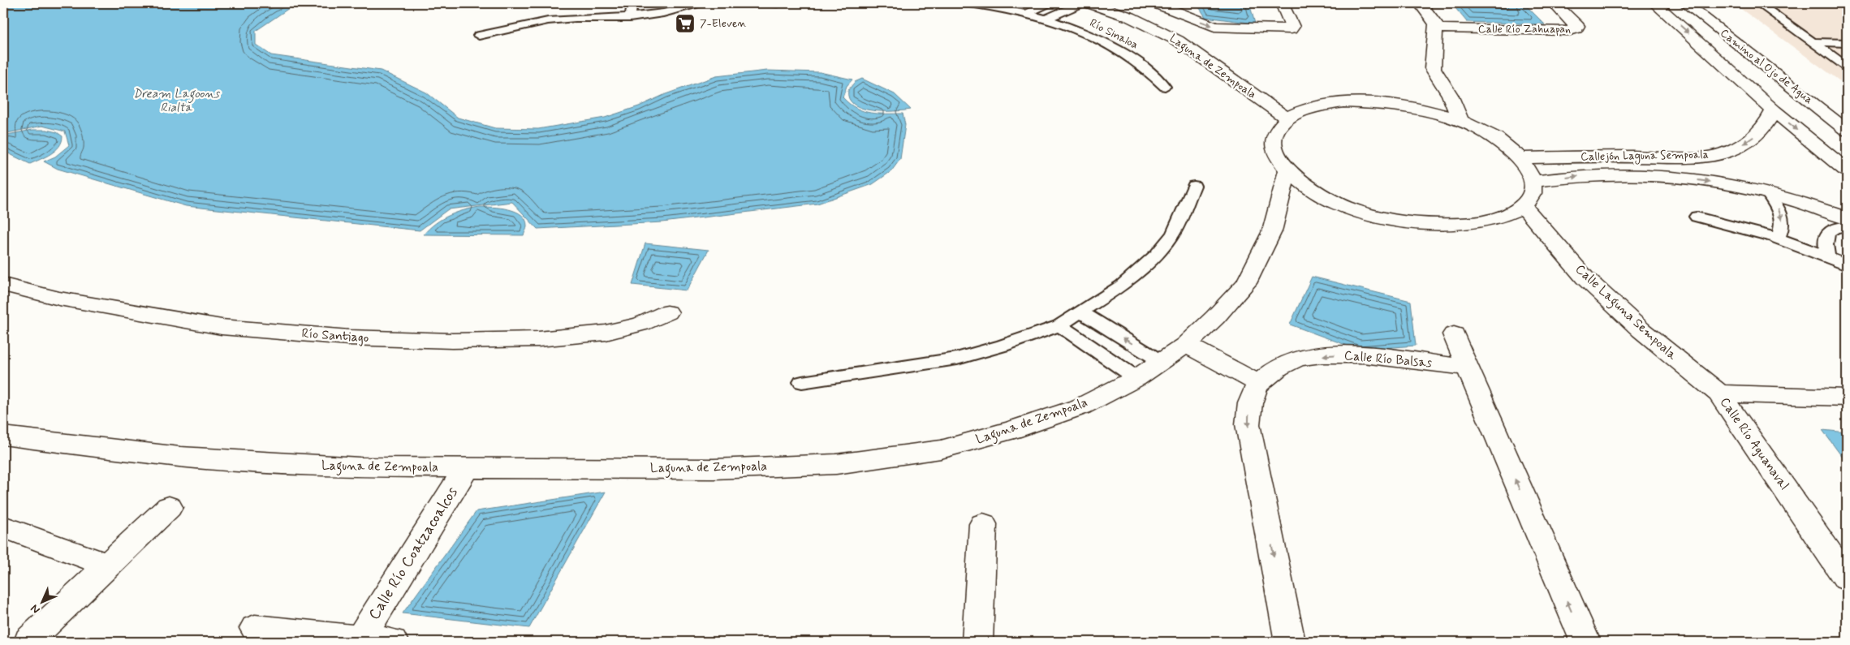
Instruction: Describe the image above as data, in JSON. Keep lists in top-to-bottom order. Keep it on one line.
{"streets":{"street":["Calle Río Zahuapan","Laguna de Zempoala","Camino al Ojo de Agua","Callejón Laguna Sempoala","Calle Laguna Sempoala","Río Santiago","Calle Río Balsas","Calle Río Aguanaval","Calle Río Coatzacoalcos"],"lane":["Río Sinaloa"]},"crossings":[["Laguna de Zempoala","Calle Río Coatzacoalcos"],["Calle Laguna Sempoala","Calle Río Aguanaval"]],"water":["Dream Lagoons Rialta"],"places":{"supermarket":["7-Eleven"]},"north":"bottom left"}
